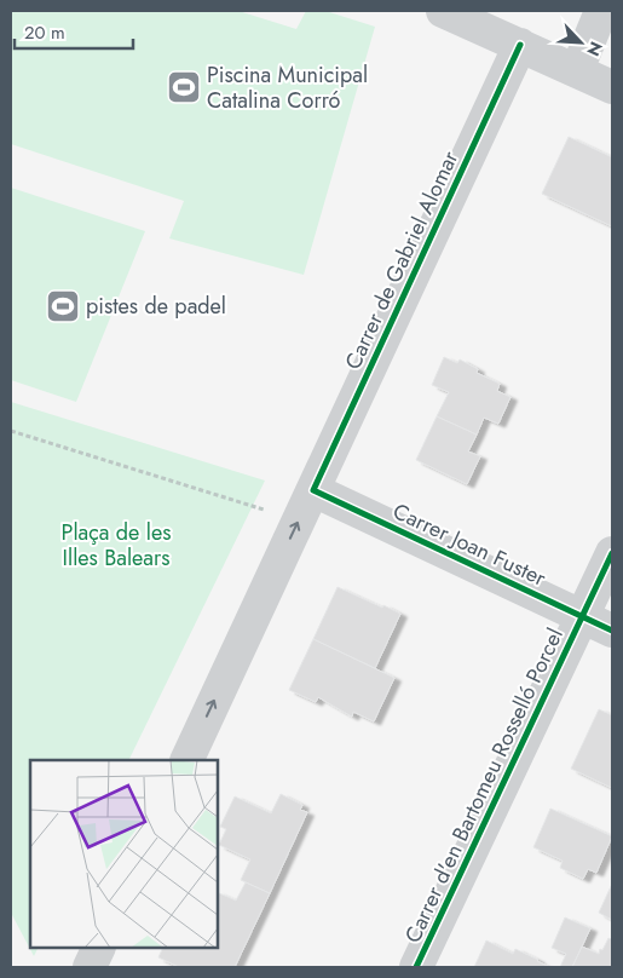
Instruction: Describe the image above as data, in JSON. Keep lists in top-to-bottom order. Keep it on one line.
{"streets":{"street":["Carrer de Gabriel Alomar","Carrer Joan Fuster","Carrer d'en Bartomeu Rosselló Porcel"]},"crossings":[["Carrer de Gabriel Alomar","Carrer Joan Fuster"],["Carrer Joan Fuster","Carrer d'en Bartomeu Rosselló Porcel"]],"parks":["Plaça de les Illes Balears"],"places":{"sports":["Piscina Municipal Catalina Corró","pistes de padel"]},"scale_bar":"20 m","north":"bottom right"}
